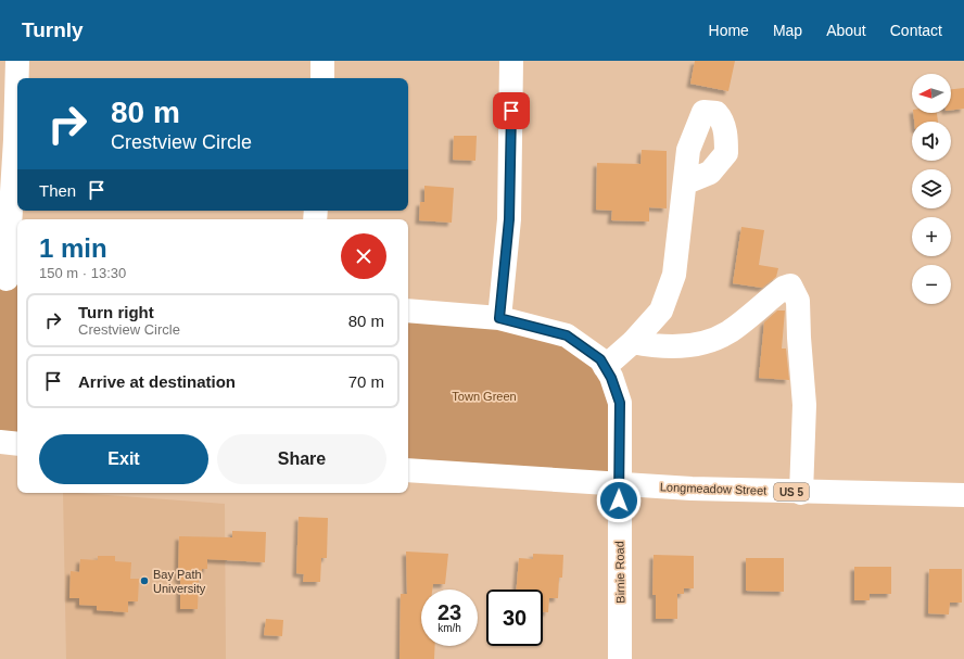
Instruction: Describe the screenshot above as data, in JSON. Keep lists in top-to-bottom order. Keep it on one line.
{"streets":{"street":["Longmeadow Street","US 5","Birnie Road"]},"crossings":[["Longmeadow Street","Birnie Road"]],"parks":["Town Green"],"places":["Bay Path University"],"north":"left","page":{"header":"Turnly","nav":["Home","Map","About","Contact"],"map_buttons":["+","−"],"turn":["80 m","Crestview Circle"],"then":"Then","heading":["1 min","150 m · 13:30"],"list":[{"name":"Turn right","note":"Crestview Circle","value":"80 m"},{"name":"Arrive at destination","value":"70 m"}],"buttons":["Exit","Share"],"speed":"23 km/h","limit":"30"}}
